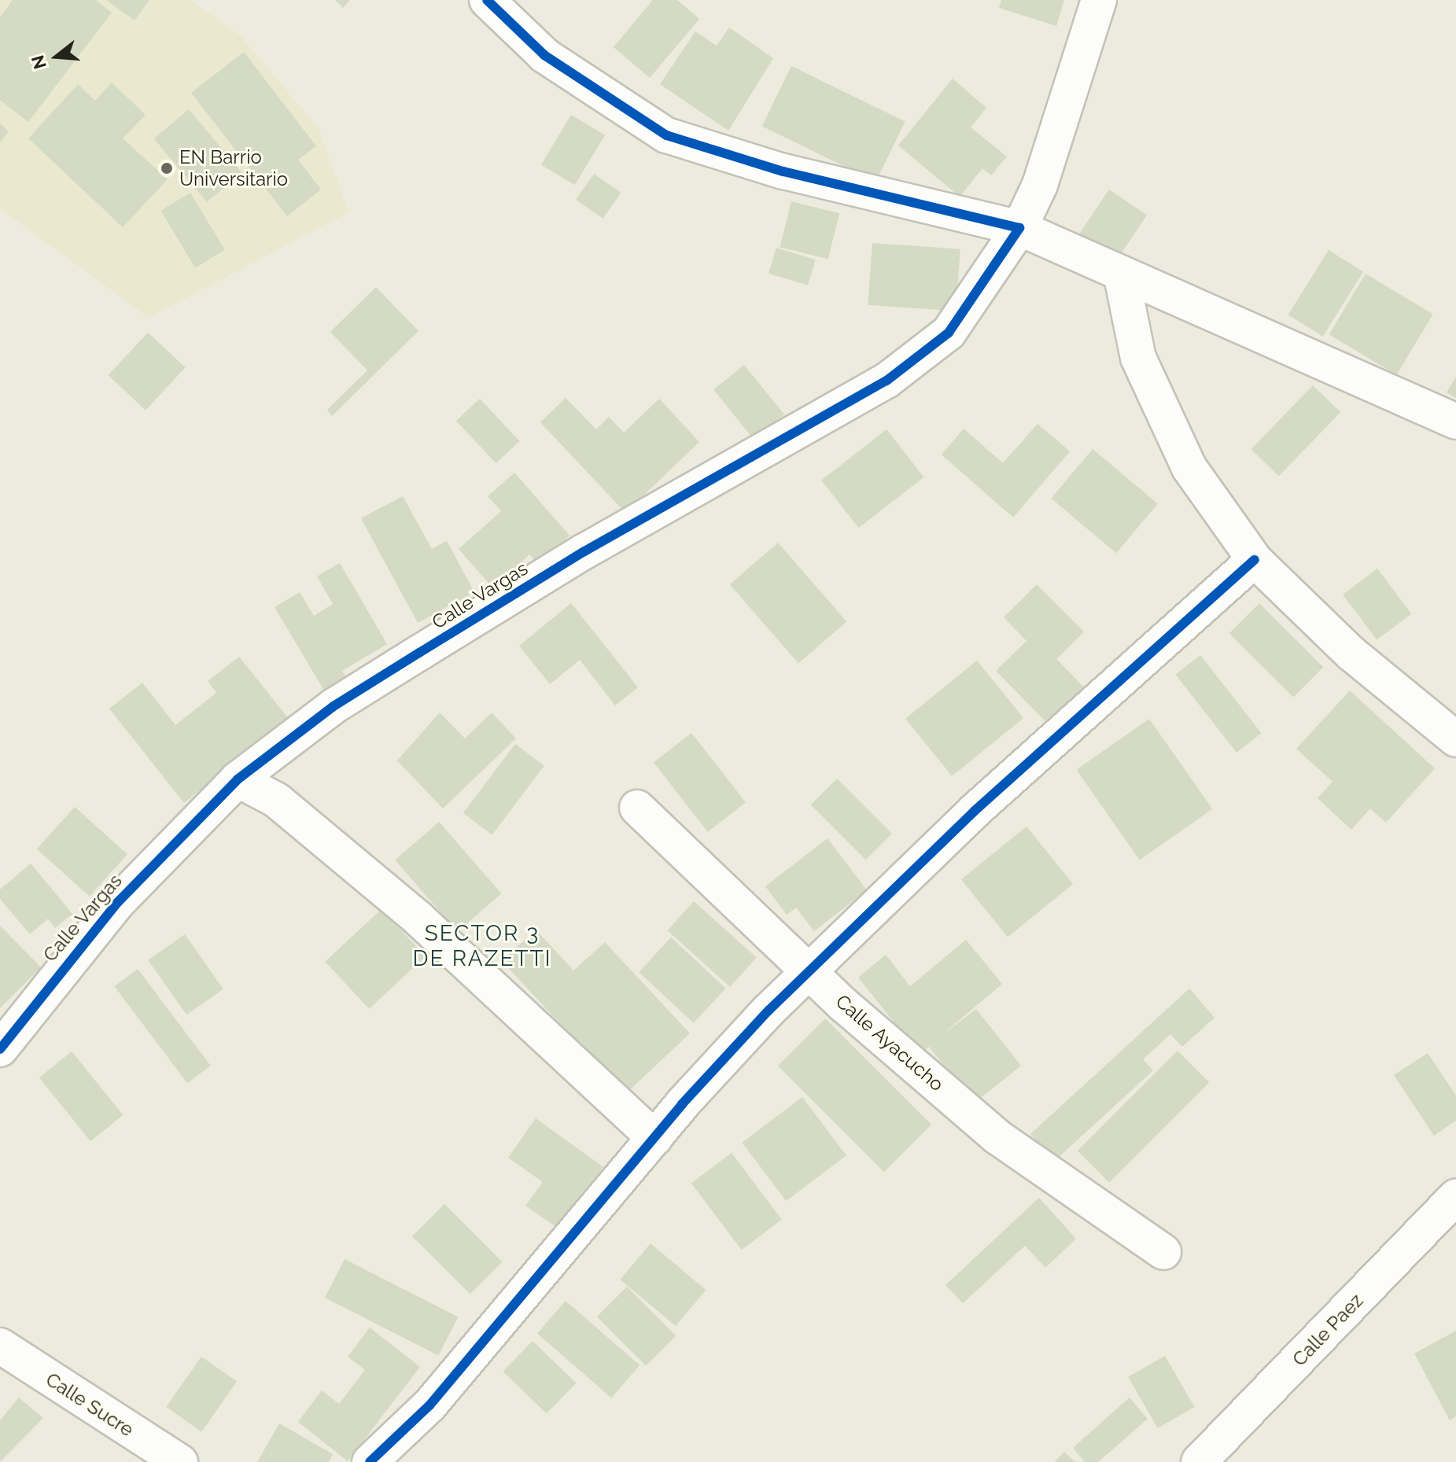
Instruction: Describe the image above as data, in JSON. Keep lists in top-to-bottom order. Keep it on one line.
{"streets":{"street":["Calle Vargas","Calle Ayacucho","Calle Paez","Calle Sucre"]},"districts":["SECTOR 3 DE RAZETTI"],"places":["EN Barrio Universitario"],"north":"left"}
